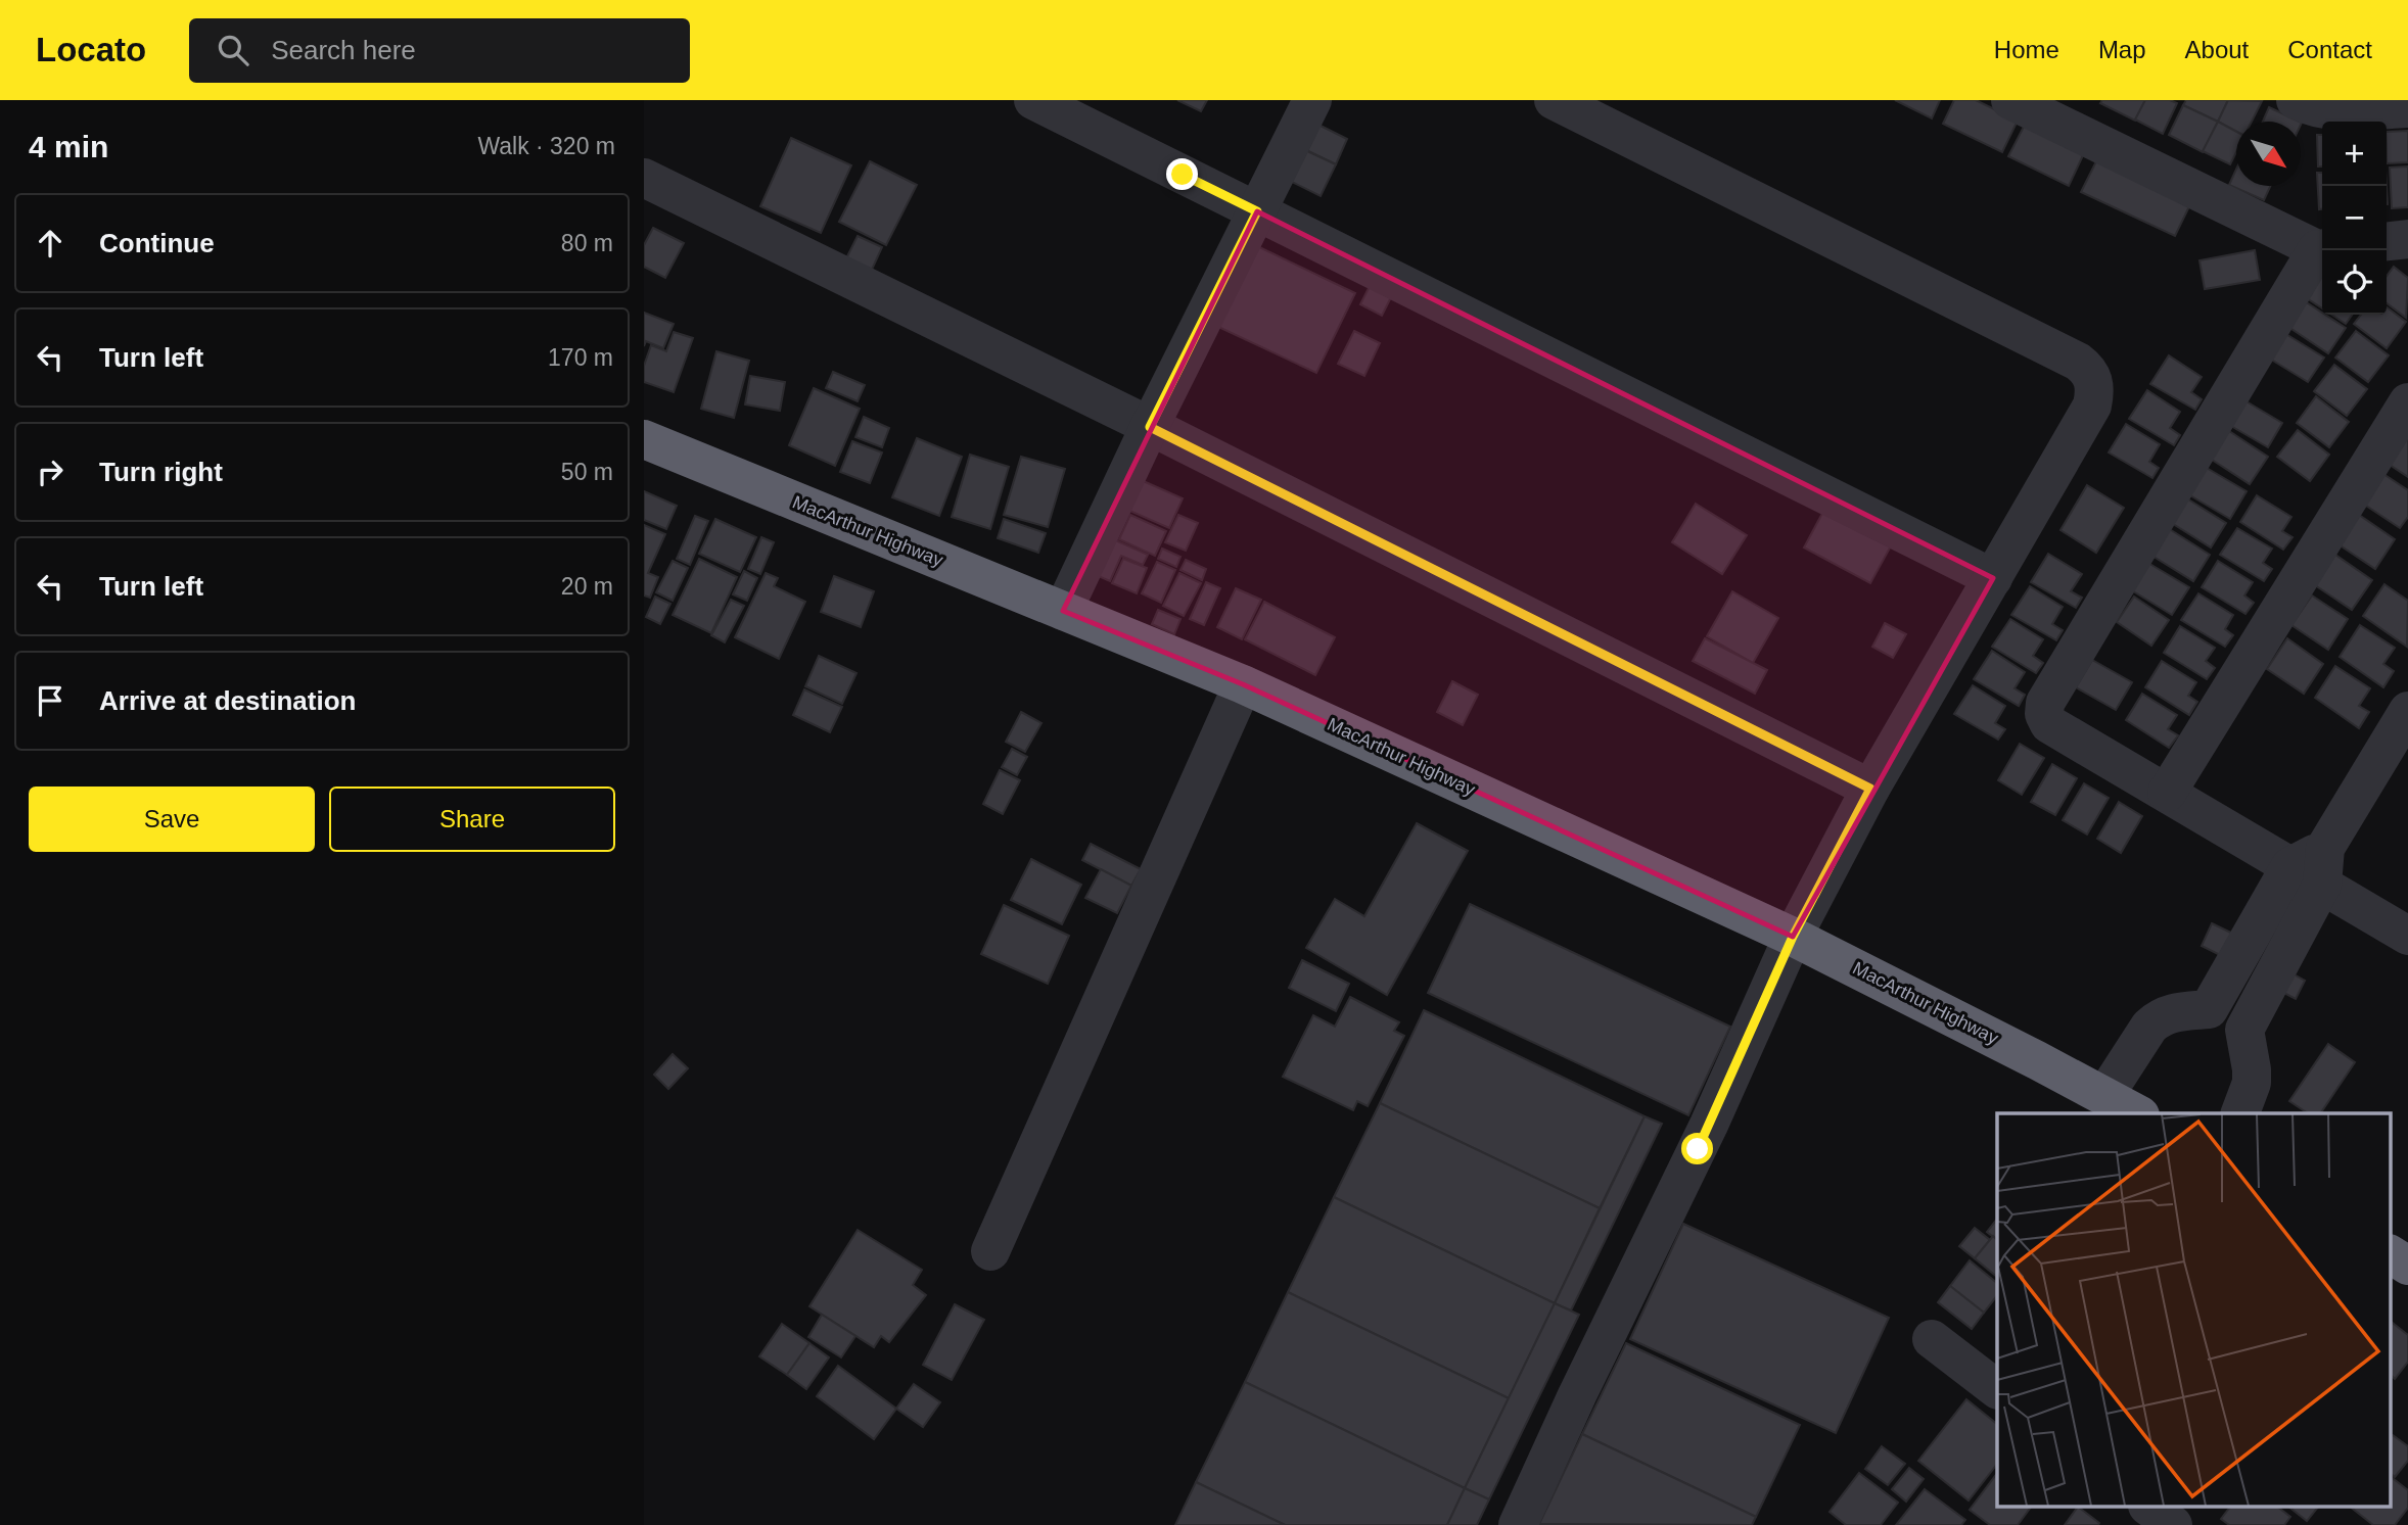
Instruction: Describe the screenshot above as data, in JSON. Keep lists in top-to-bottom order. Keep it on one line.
{"streets":{"highway":["MacArthur Highway"]},"north":"bottom right","page":{"header":"Locato","search":"Search here","nav":["Home","Map","About","Contact"],"heading":["4 min","Walk · 320 m"],"map_buttons":["+","−"],"list":[["Continue","80 m"],["Turn left","170 m"],["Turn right","50 m"],["Turn left","20 m"],"Arrive at destination"],"buttons":["Save","Share"]}}
